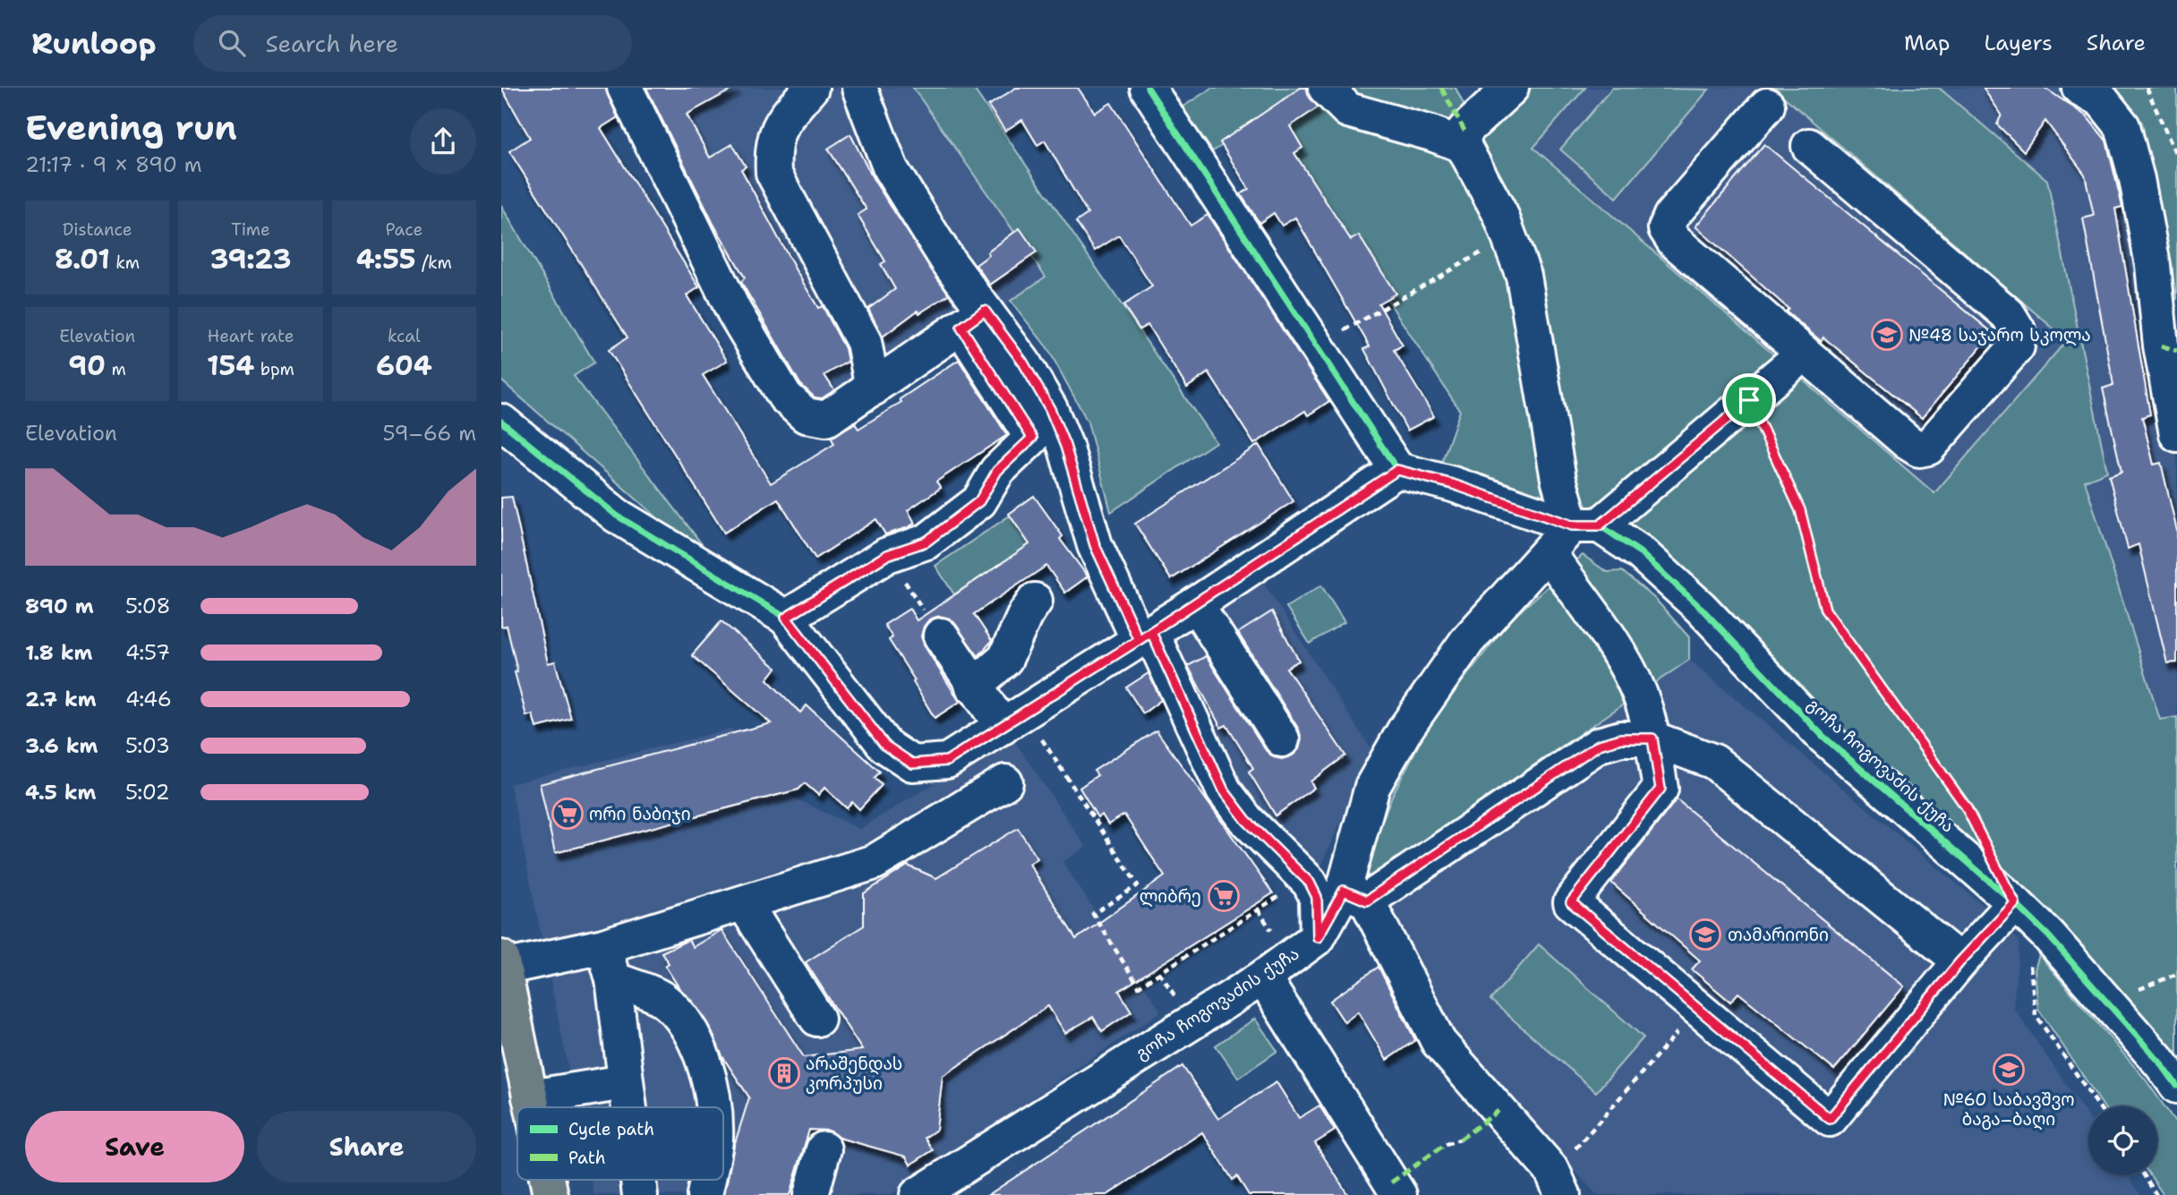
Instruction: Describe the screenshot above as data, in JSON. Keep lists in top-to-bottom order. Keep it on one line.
{"streets":{"street":["გოჩა ჩოგოვაძის ქუჩა"]},"places":{"school or university":["№48 საჯარო სკოლა","თამარიონი","№60 საბავშვო ბაგა–ბაღი"],"supermarket":["ორი ნაბიჯი","ლიბრე"],"building":["არაშენდას კორპუსი"]},"legend":["Cycle path","Path"],"page":{"header":"Runloop","search":"Search here","nav":["Map","Layers","Share"],"heading":["Evening run","21:17 · 9 × 890 m"],"stats":[["Distance","8.01 km"],["Time","39:23"],["Pace","4:55 /km"],["Elevation","90 m"],["Heart rate","154 bpm"],["kcal","604"]],"chart":["Elevation","59–66 m"],"list":[{"name":"890 m","note":"5:08"},{"name":"1.8 km","note":"4:57"},{"name":"2.7 km","note":"4:46"},{"name":"3.6 km","note":"5:03"},{"name":"4.5 km","note":"5:02"}],"buttons":["Save","Share"]}}
